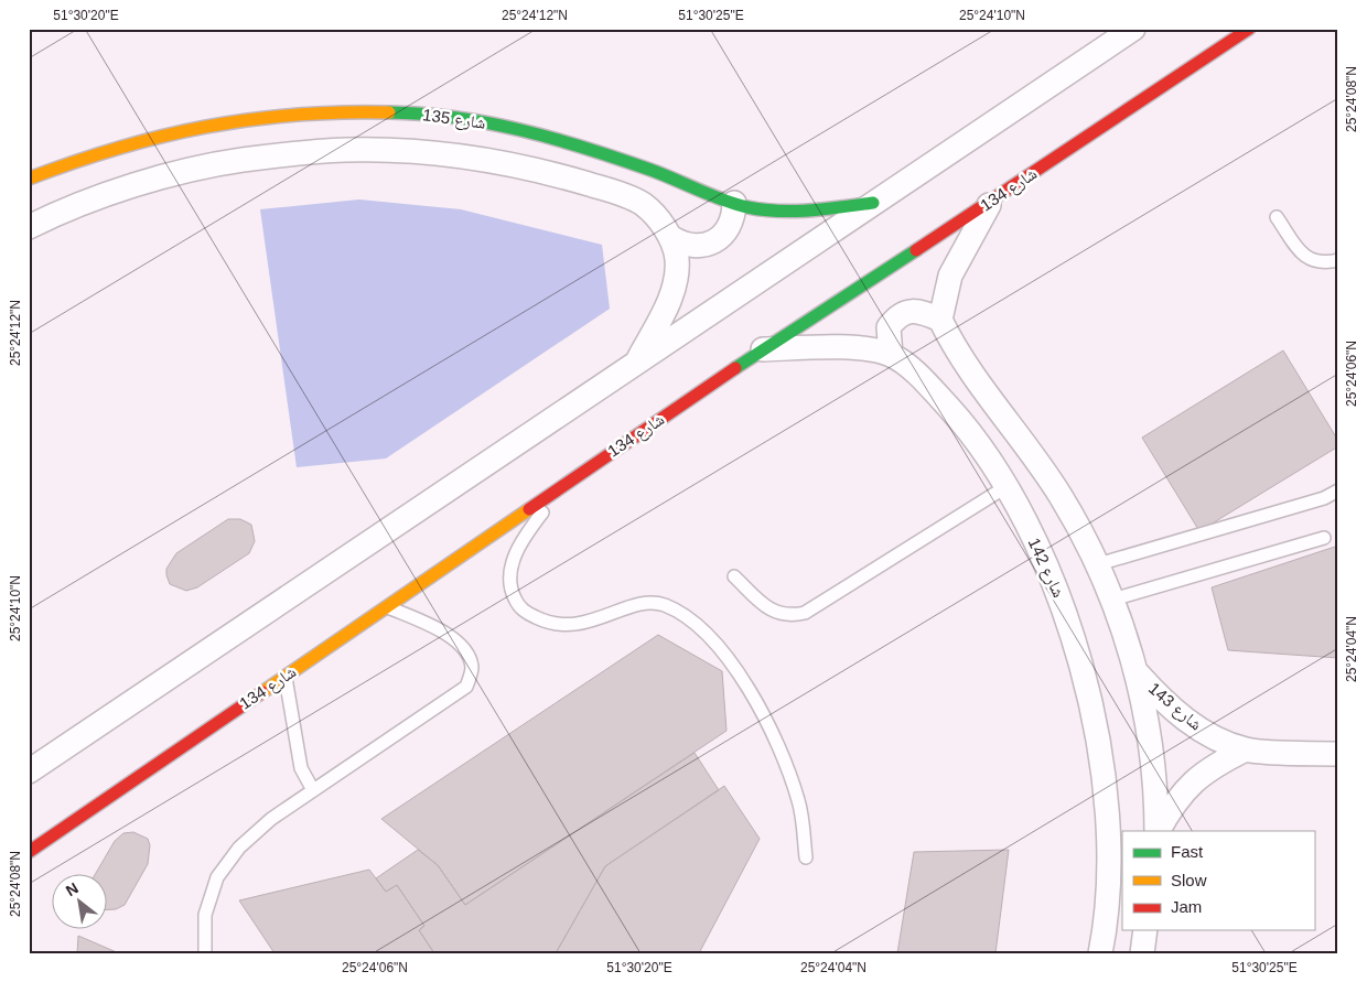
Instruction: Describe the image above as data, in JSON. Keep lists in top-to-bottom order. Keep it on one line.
{"streets":{"street":["شارع 135","شارع 134","شارع 142","شارع 143"]},"crossings":[["شارع 134","شارع 142"]],"legend":["Fast","Slow","Jam"],"north":"top left","coordinates":["51°30'20\"E","25°24'12\"N","51°30'25\"E","25°24'10\"N","25°24'08\"N","25°24'06\"N","25°24'04\"N"]}
